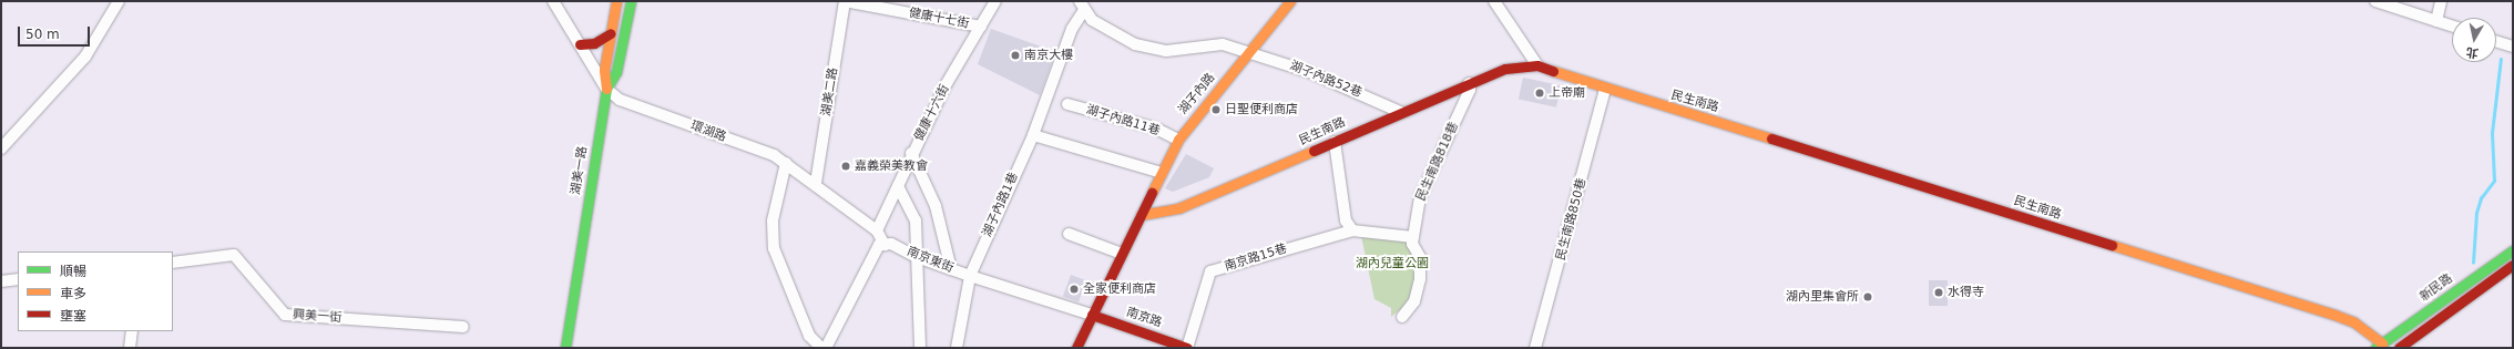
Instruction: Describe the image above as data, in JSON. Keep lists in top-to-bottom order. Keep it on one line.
{"streets":{"main road":["湖子內路","民生南路","湖美一路","新民路","南京路"],"street":["健康十七街","湖子內路52巷","湖美二路","健康十六街","湖子內路11巷","環湖路","民生南路818巷","湖子內路1巷","民生南路850巷","南京路15巷","南京東街","興美一街"]},"crossings":[["健康十七街","湖美二路"],["健康十七街","健康十六街"],["湖子內路52巷","湖子內路"],["湖子內路52巷","民生南路"],["湖子內路52巷","湖子內路1巷"],["湖美二路","環湖路"],["湖子內路","民生南路"],["湖子內路","湖子內路11巷"],["民生南路","民生南路818巷"],["民生南路","民生南路850巷"],["民生南路","新民路"],["健康十六街","環湖路"],["環湖路","湖美一路"],["環湖路","南京東街"],["民生南路818巷","南京路15巷"],["湖子內路1巷","南京東街"],["南京路15巷","南京路"],["南京東街","南京路"]],"parks":["湖內兒童公園"],"places":["南京大樓","上帝廟","日聖便利商店","嘉義榮美教會","全家便利商店","水得寺","湖內里集會所"],"legend":["順暢","車多","壅塞"],"scale_bar":"50 m","north":"bottom"}
